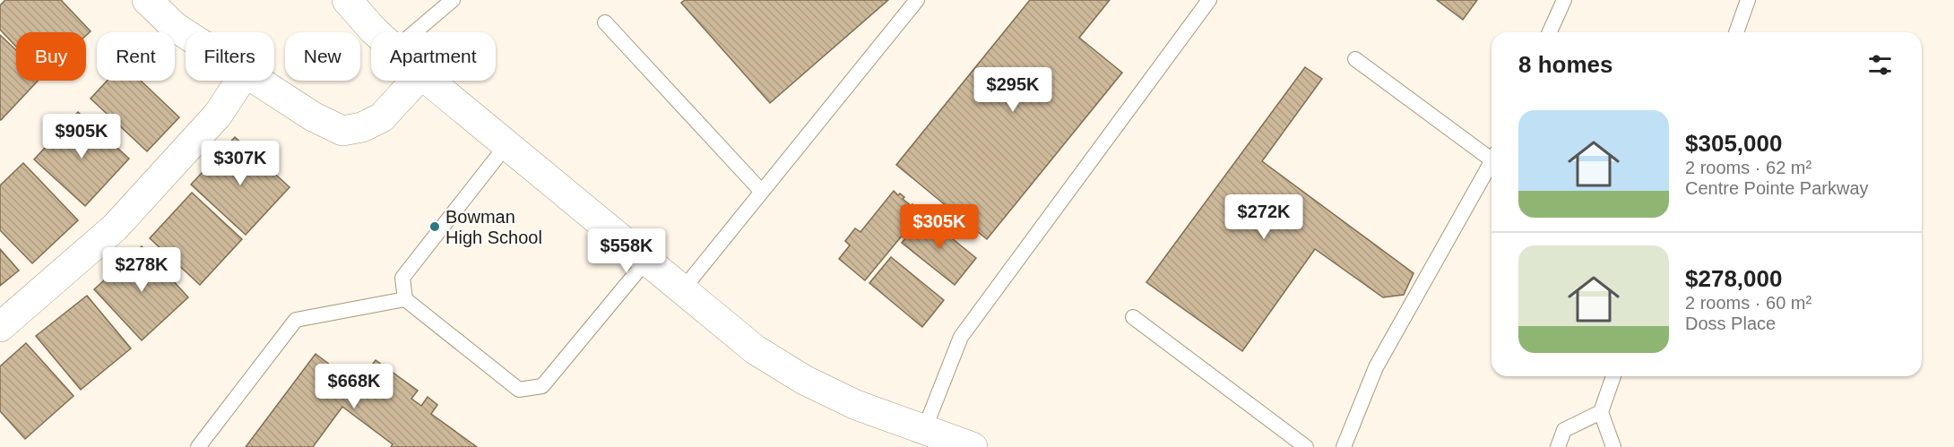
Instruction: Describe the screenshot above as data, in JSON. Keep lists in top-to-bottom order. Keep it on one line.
{"places":["Bowman High School"],"page":{"chip":["Buy","Rent","Filters","New","Apartment"],"heading":"8 homes","price":["$295K","$905K","$307K","$272K","$305K","$558K","$278K","$668K"],"list":[{"name":"$305,000","note":"2 rooms · 62 m² · Centre Pointe Parkway"},{"name":"$278,000","note":"2 rooms · 60 m² · Doss Place"}]}}
